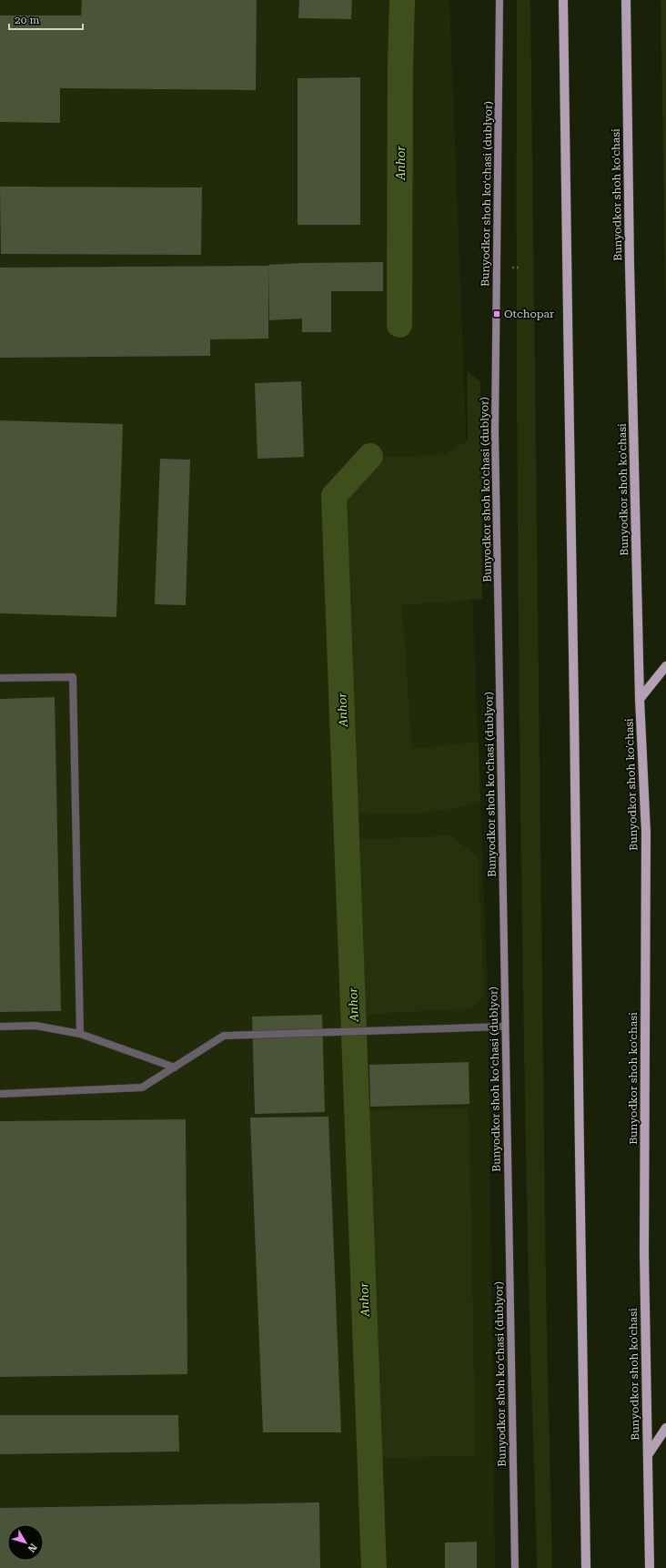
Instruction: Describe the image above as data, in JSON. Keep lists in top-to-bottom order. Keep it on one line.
{"streets":{"main road":["Bunyodkor shoh ko'chasi"],"street":["Bunyodkor shoh koʻchasi (dublyor)"]},"water":["Anhor"],"places":{"transit":["Otchopar"]},"scale_bar":"20 m","north":"bottom right"}
